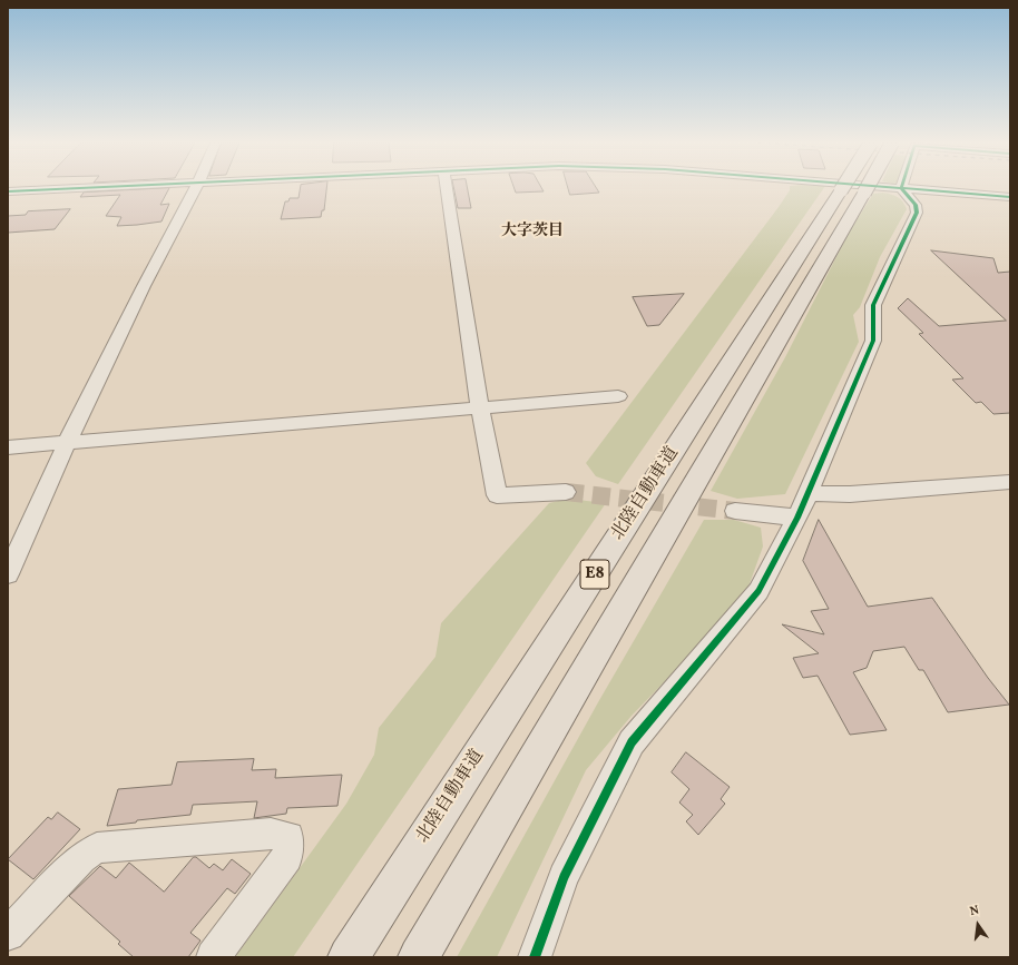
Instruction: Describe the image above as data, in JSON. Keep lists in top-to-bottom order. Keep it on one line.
{"streets":{"highway":["北陸自動車道","E8"]},"districts":["大字茨目"],"north":"top"}
